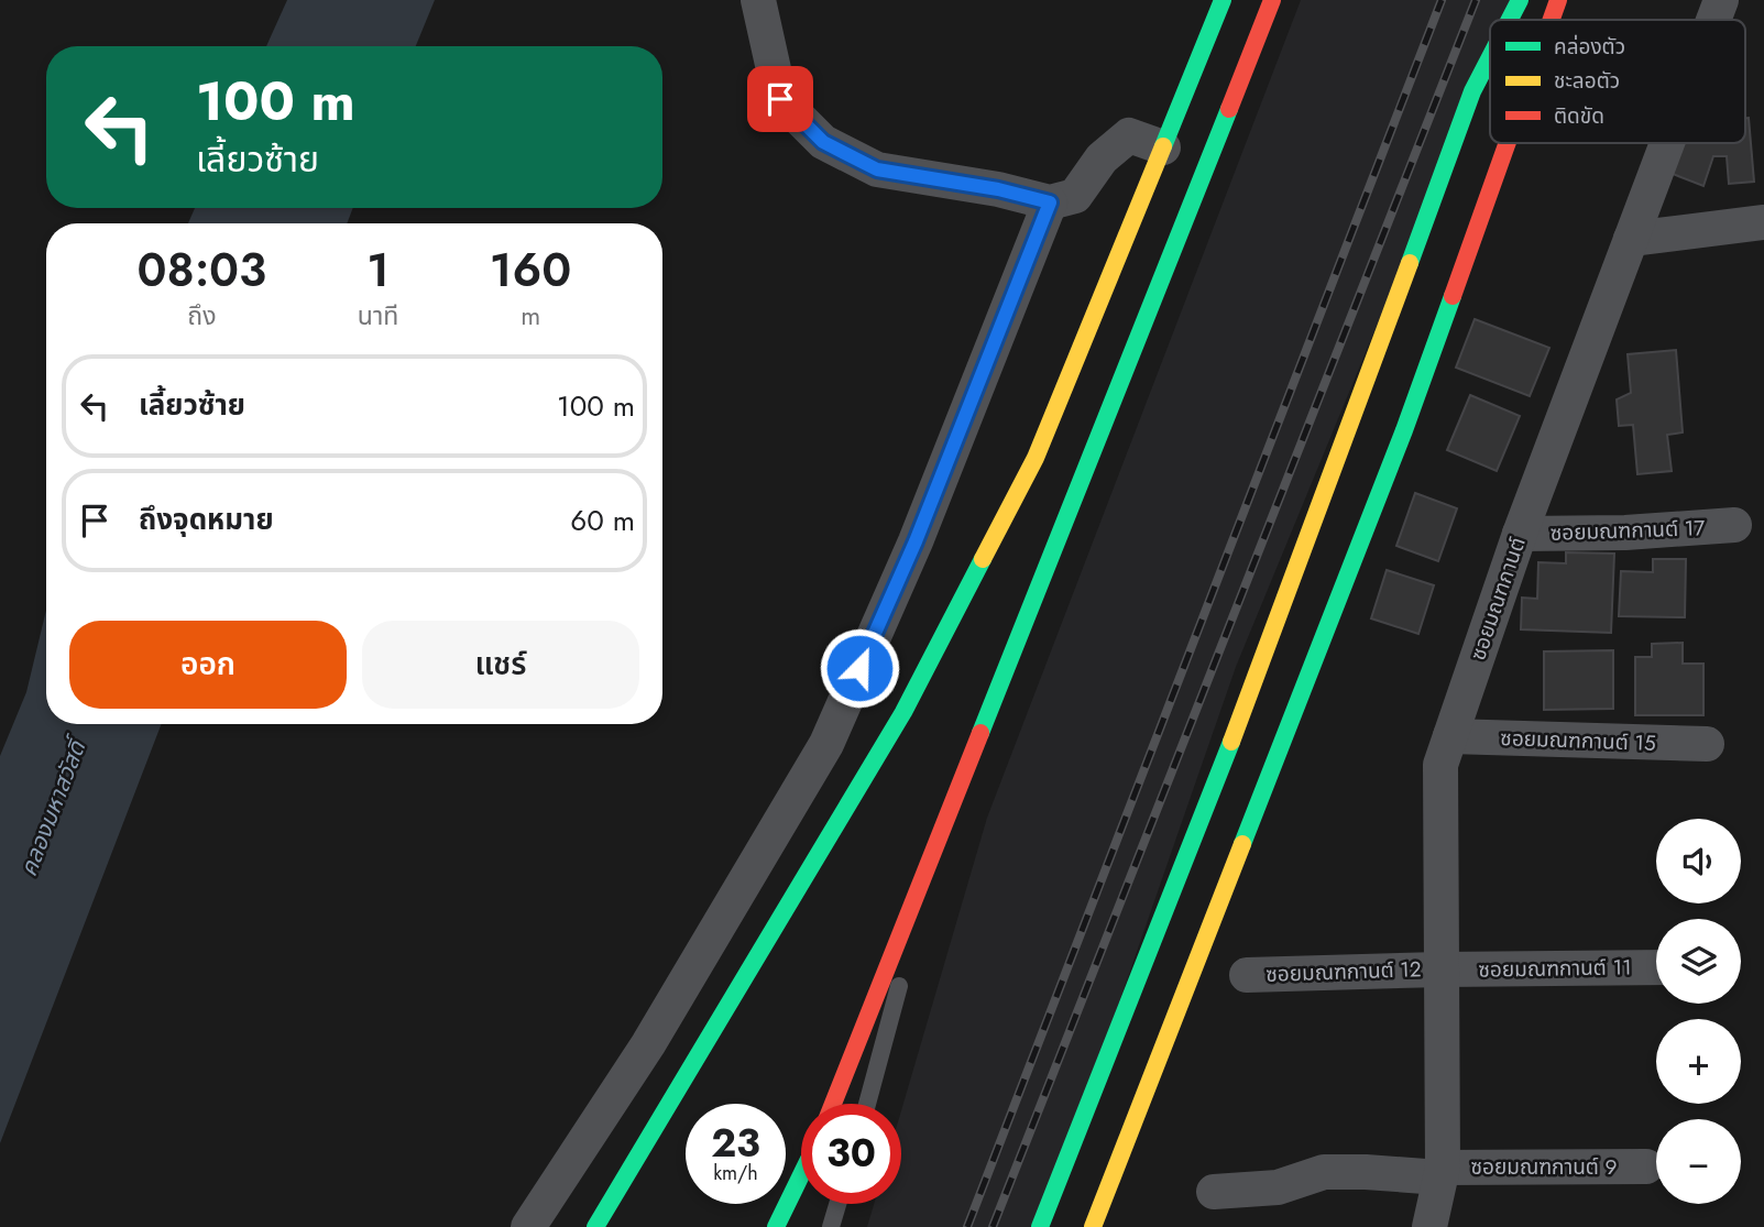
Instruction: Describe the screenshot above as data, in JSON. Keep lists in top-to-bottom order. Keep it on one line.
{"streets":{"street":["ซอยมณฑกานต์ 17","ซอยมณฑกานต์","ซอยมณฑกานต์ 15","ซอยมณฑกานต์ 11","ซอยมณฑกานต์ 12","ซอยมณฑกานต์ 9"]},"crossings":[["ซอยมณฑกานต์ 17","ซอยมณฑกานต์"],["ซอยมณฑกานต์","ซอยมณฑกานต์ 15"],["ซอยมณฑกานต์","ซอยมณฑกานต์ 11"],["ซอยมณฑกานต์","ซอยมณฑกานต์ 12"],["ซอยมณฑกานต์","ซอยมณฑกานต์ 9"],["ซอยมณฑกานต์ 11","ซอยมณฑกานต์ 12"]],"water":["คลองมหาสวัสดิ์"],"legend":["คล่องตัว","ชะลอตัว","ติดขัด"],"page":{"turn":["100 m","เลี้ยวซ้าย"],"eta":["08:03","ถึง","1","นาที","160","m"],"list":[{"name":"เลี้ยวซ้าย","value":"100 m"},{"name":"ถึงจุดหมาย","value":"60 m"}],"buttons":["ออก","แชร์"],"map_buttons":["+","−"],"speed":"23 km/h","limit":"30"}}
